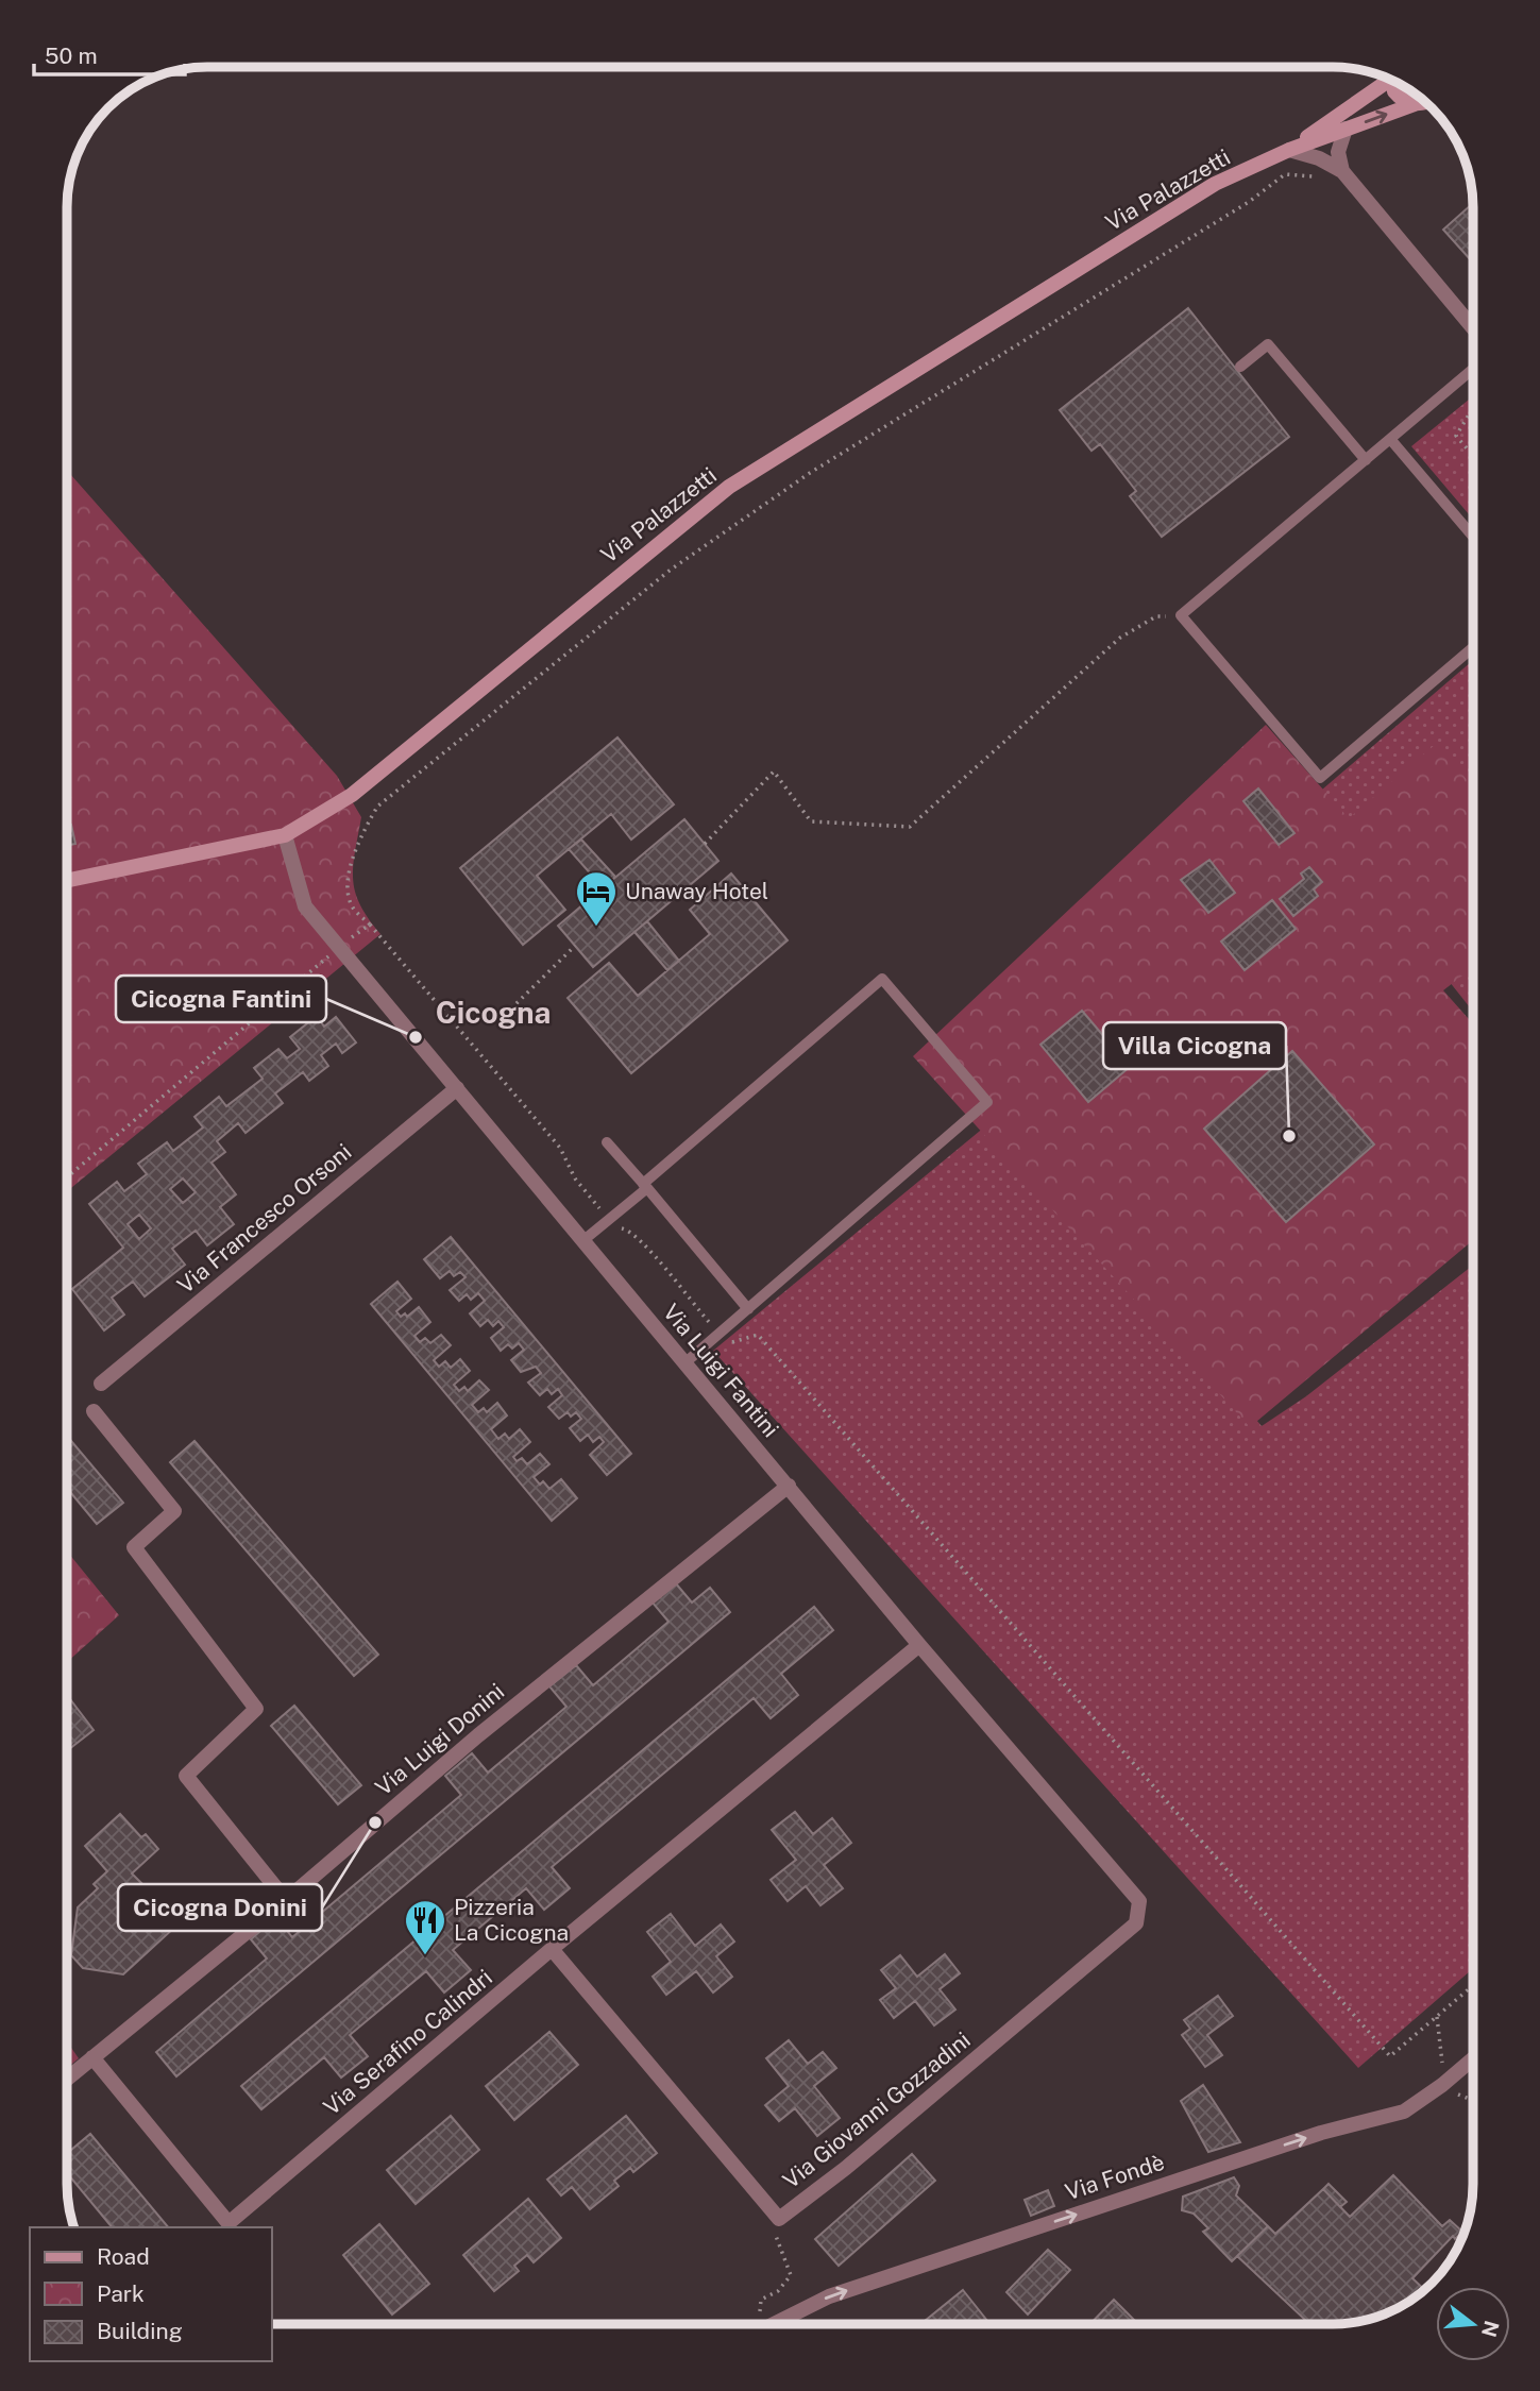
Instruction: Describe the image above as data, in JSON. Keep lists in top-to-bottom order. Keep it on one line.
{"streets":{"main road":["Via Palazzetti"],"street":["Via Francesco Orsoni","Via Luigi Fantini","Via Luigi Donini","Via Serafino Calindri","Via Giovanni Gozzadini","Via Fondè"]},"crossings":[["Via Palazzetti","Via Luigi Fantini"],["Via Francesco Orsoni","Via Luigi Fantini"],["Via Luigi Fantini","Via Luigi Donini"],["Via Luigi Fantini","Via Serafino Calindri"],["Via Luigi Fantini","Via Giovanni Gozzadini"],["Via Luigi Donini","Via Serafino Calindri"],["Via Serafino Calindri","Via Giovanni Gozzadini"]],"one_way":["Via Fondè"],"districts":["Cicogna"],"places":{"hotel":["Unaway Hotel"],"other":["Cicogna Fantini","Villa Cicogna","Cicogna Donini"],"restaurant":["Pizzeria La Cicogna"]},"legend":["Road","Park","Building"],"scale_bar":"50 m","north":"right"}
